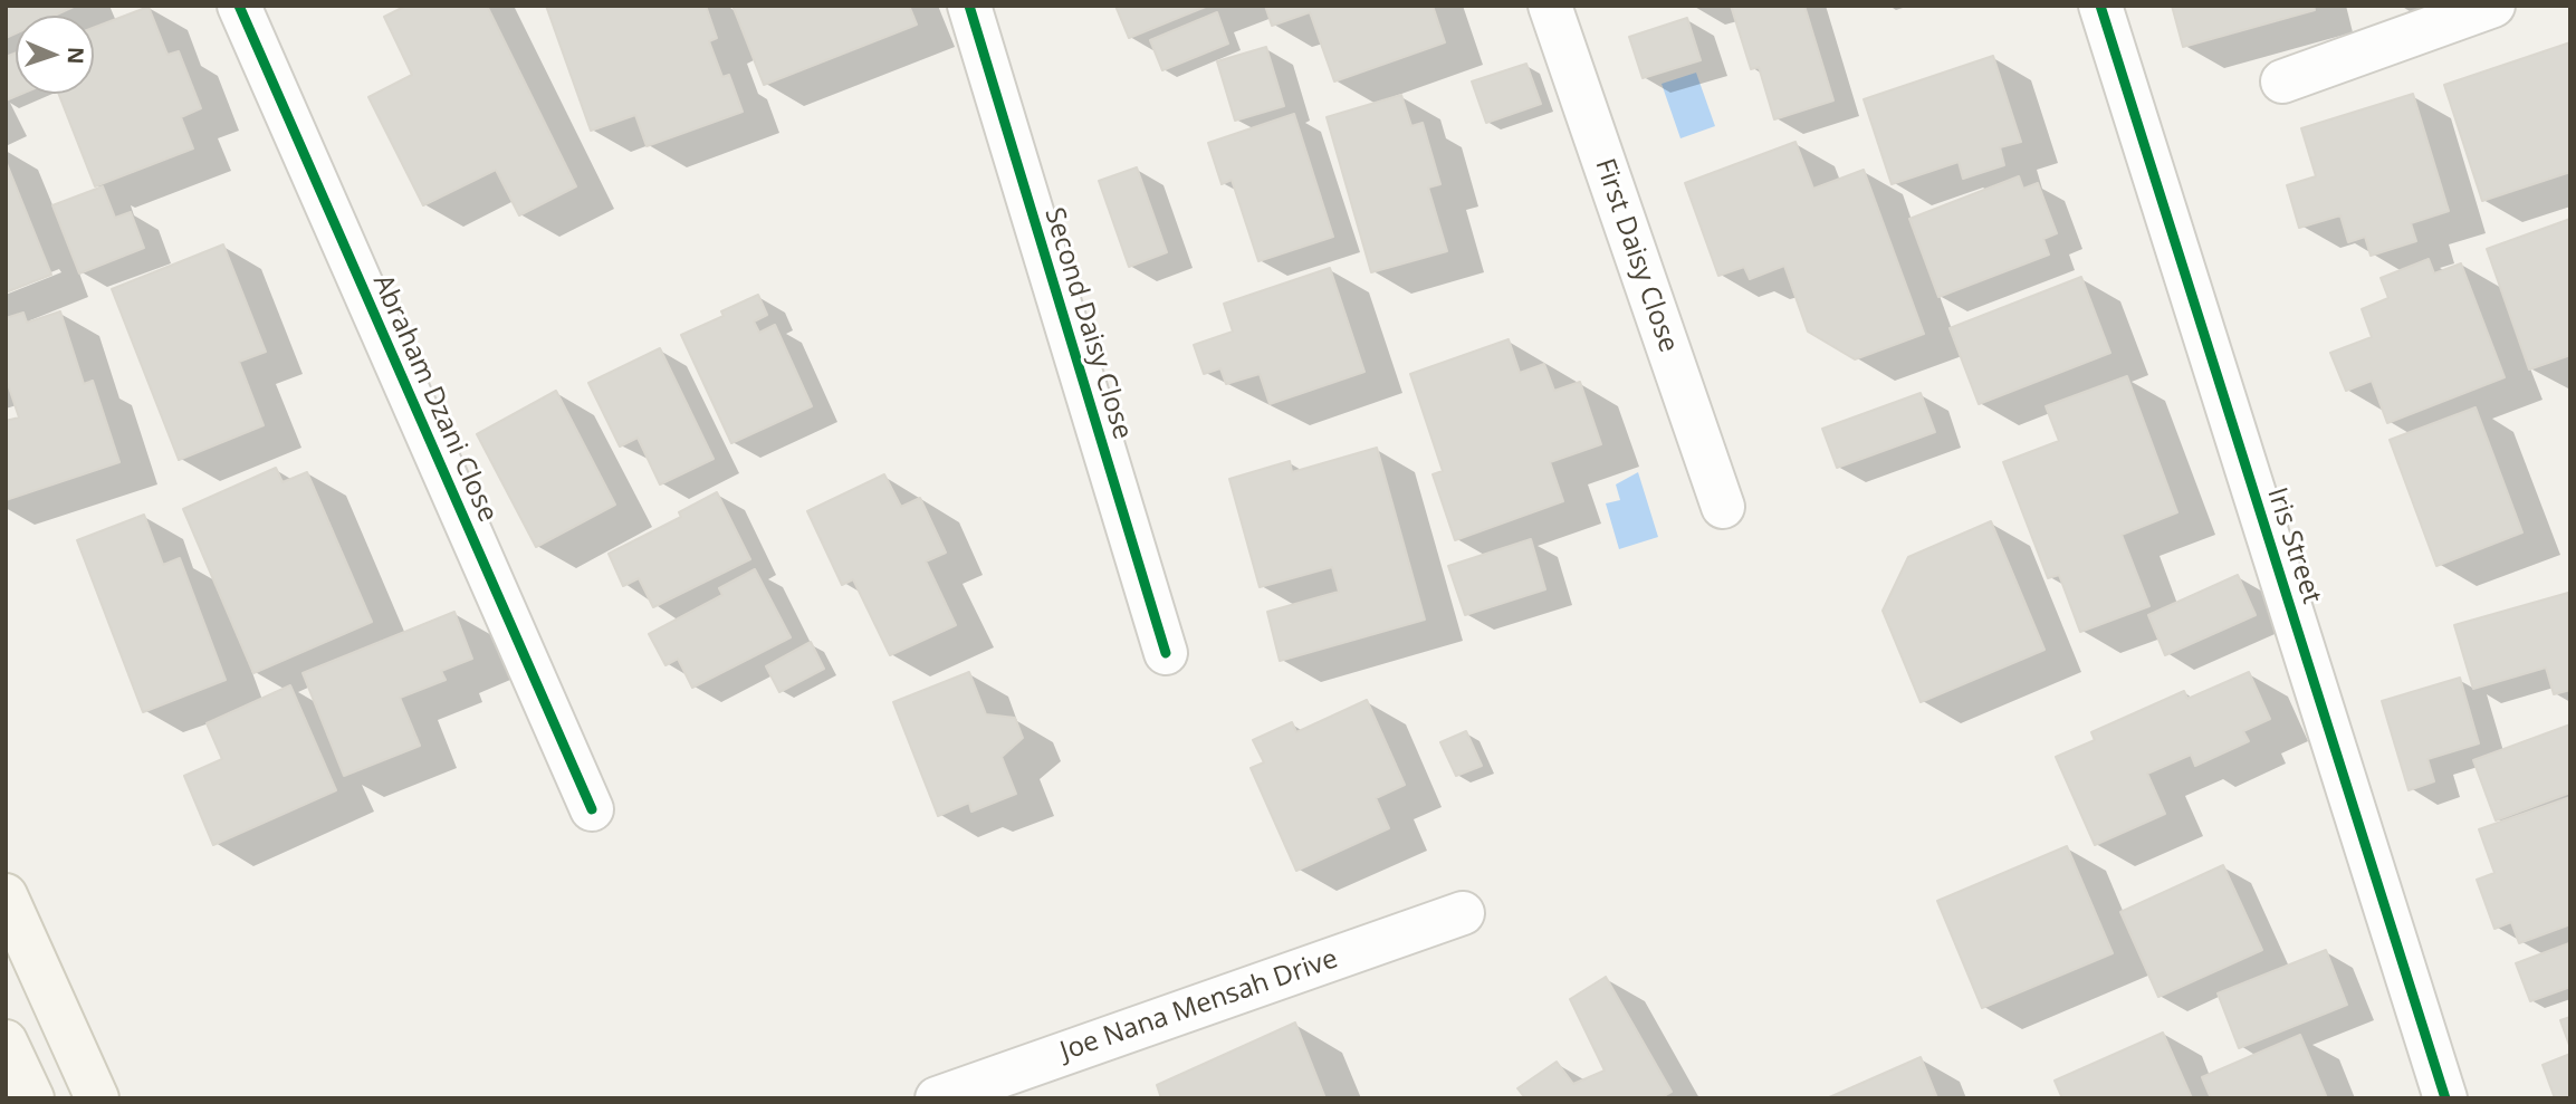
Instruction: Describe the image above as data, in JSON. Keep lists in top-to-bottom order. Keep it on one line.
{"streets":{"street":["First Daisy Close","Second Daisy Close","Abraham Dzani Close","Iris Street","Joe Nana Mensah Drive"]},"north":"right"}
